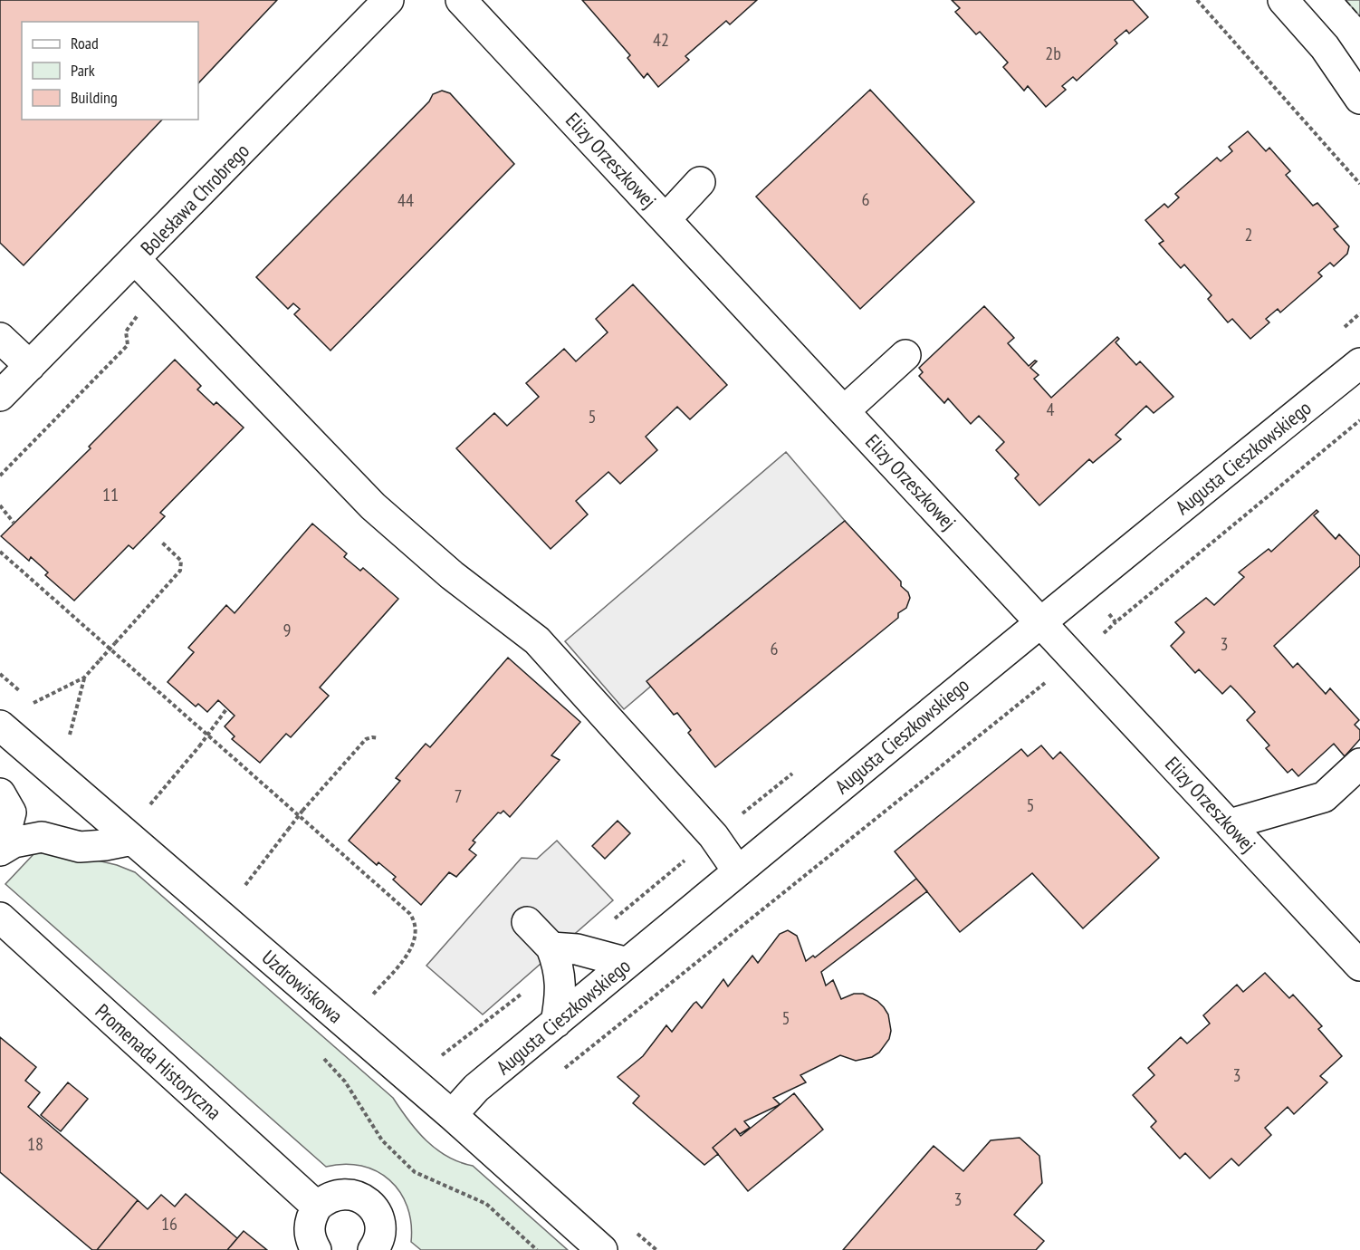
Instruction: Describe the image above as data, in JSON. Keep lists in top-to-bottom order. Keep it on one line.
{"streets":{"street":["Elizy Orzeszkowej","Bolesława Chrobrego","Augusta Cieszkowskiego","Uzdrowiskowa","Promenada Historyczna"]},"crossings":[["Elizy Orzeszkowej","Augusta Cieszkowskiego"],["Augusta Cieszkowskiego","Uzdrowiskowa"]],"house_numbers":["42","2b","6","44","2","4","5","11","9","3","6","7","5","5","3","18","3","16"],"legend":["Road","Park","Building"]}
